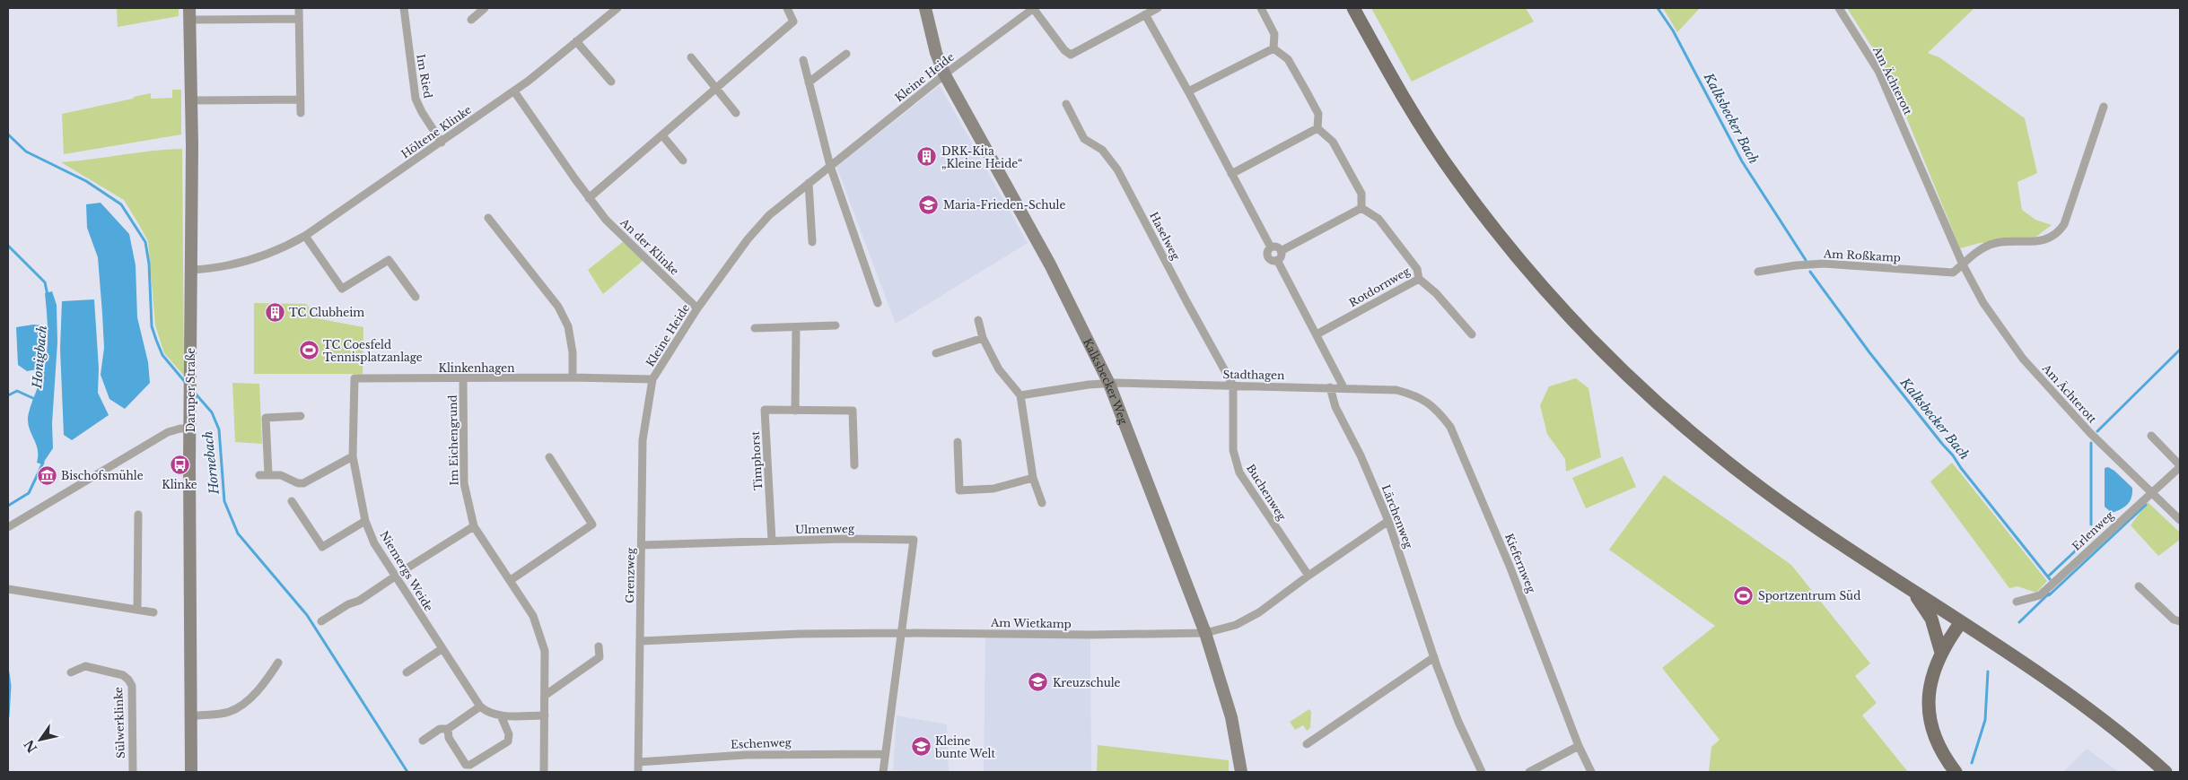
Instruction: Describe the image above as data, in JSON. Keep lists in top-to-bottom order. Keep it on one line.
{"streets":{"street":["Im Ried","Kleine Heide","Am Ächterott","Höltene Klinke","Haselweg","An der Klinke","Am Roßkamp","Rotdornweg","Klinkenhagen","Stadthagen","Kalksbecker Weg","Daruper Straße","Im Eichengrund","Timphorst","Buchenweg","Lärchenweg","Ulmenweg","Erlenweg","Kiefernweg","Niemergs Weide","Grenzweg","Am Wietkamp","Sülwerklinke","Eschenweg"]},"crossings":[["Im Ried","Höltene Klinke"],["Kleine Heide","An der Klinke"],["Kleine Heide","Klinkenhagen"],["Kleine Heide","Kalksbecker Weg"],["Kleine Heide","Grenzweg"],["Am Ächterott","Am Roßkamp"],["Am Ächterott","Erlenweg"],["Höltene Klinke","An der Klinke"],["Höltene Klinke","Daruper Straße"],["Haselweg","Stadthagen"],["Haselweg","Buchenweg"],["Klinkenhagen","Im Eichengrund"],["Klinkenhagen","Niemergs Weide"],["Klinkenhagen","Grenzweg"],["Stadthagen","Kalksbecker Weg"],["Stadthagen","Buchenweg"],["Stadthagen","Lärchenweg"],["Stadthagen","Kiefernweg"],["Kalksbecker Weg","Am Wietkamp"],["Timphorst","Ulmenweg"],["Buchenweg","Am Wietkamp"],["Lärchenweg","Am Wietkamp"],["Ulmenweg","Grenzweg"],["Ulmenweg","Am Wietkamp"],["Grenzweg","Am Wietkamp"],["Grenzweg","Eschenweg"]],"water":["Kalksbecker Bach","Honigbach","Hornebach"],"places":{"building":["DRK-Kita „Kleine Heide“","TC Clubheim"],"school or university":["Maria-Frieden-Schule","Kreuzschule","Kleine bunte Welt"],"sports":["TC Coesfeld Tennisplatzanlage","Sportzentrum Süd"],"bus stop":["Klinke"],"museum":["Bischofsmühle"]},"north":"bottom left"}
